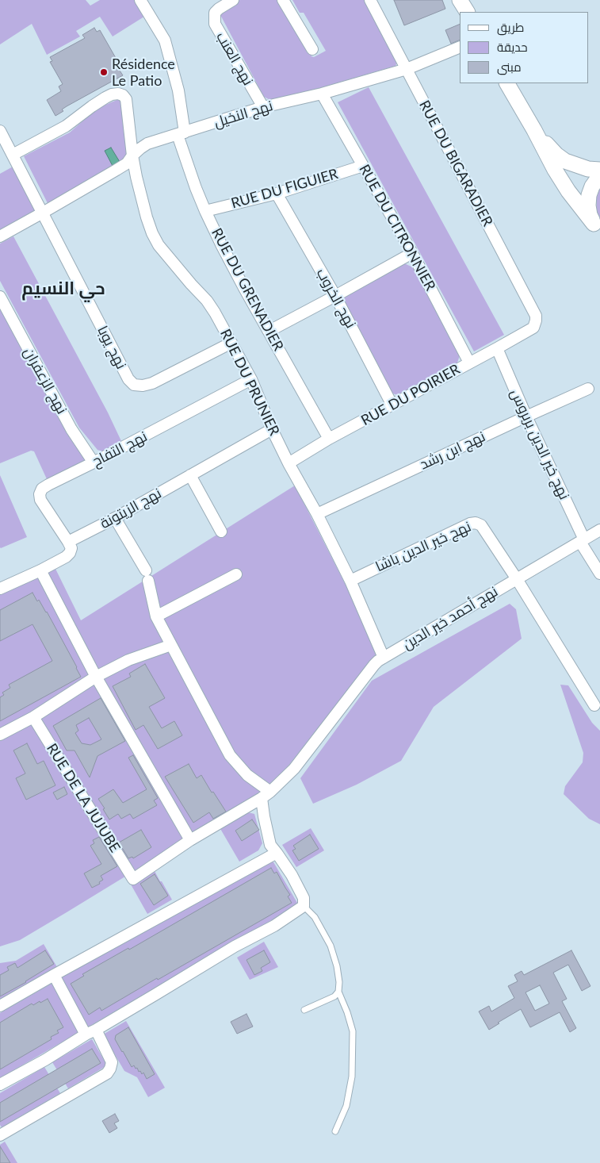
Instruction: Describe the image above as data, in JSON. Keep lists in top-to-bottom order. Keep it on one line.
{"streets":{"street":["نهج العنب","نهج النخيل","RUE DU BIGARADIER","RUE DU FIGUIER","RUE DU CITRONNIER","RUE DU GRENADIER","نهج الخروب","نهج يوبا","نهج الزعفران","RUE DU PRUNIER","RUE DU POIRIER","نهج خير الدين بربروس","نهج التفاح","نهج ابن رشد","نهج الزيتونة","نهج خير الدين باشا","نهج أحمد خير الدين","RUE DE LA JUJUBE"]},"crossings":[["نهج العنب","نهج النخيل"],["نهج النخيل","RUE DU BIGARADIER"],["نهج النخيل","RUE DU CITRONNIER"],["نهج النخيل","RUE DU GRENADIER"],["نهج النخيل","نهج يوبا"],["نهج النخيل","RUE DU PRUNIER"],["RUE DU BIGARADIER","RUE DU POIRIER"],["RUE DU FIGUIER","RUE DU CITRONNIER"],["RUE DU FIGUIER","RUE DU GRENADIER"],["RUE DU FIGUIER","نهج الخروب"],["RUE DU CITRONNIER","RUE DU POIRIER"],["RUE DU GRENADIER","RUE DU POIRIER"],["نهج الخروب","RUE DU POIRIER"],["نهج يوبا","RUE DU PRUNIER"],["نهج الزعفران","نهج التفاح"],["RUE DU PRUNIER","RUE DU POIRIER"],["RUE DU PRUNIER","نهج التفاح"],["RUE DU PRUNIER","نهج ابن رشد"],["RUE DU PRUNIER","نهج الزيتونة"],["RUE DU PRUNIER","نهج خير الدين باشا"],["RUE DU PRUNIER","نهج أحمد خير الدين"],["RUE DU POIRIER","نهج خير الدين بربروس"],["نهج خير الدين بربروس","نهج ابن رشد"],["نهج خير الدين بربروس","نهج أحمد خير الدين"],["نهج التفاح","نهج الزيتونة"],["نهج خير الدين باشا","نهج أحمد خير الدين"],["نهج أحمد خير الدين","RUE DE LA JUJUBE"]],"districts":["حي النسيم"],"places":["Résidence Le Patio"],"legend":["طريق","حديقة","مبنى"]}
